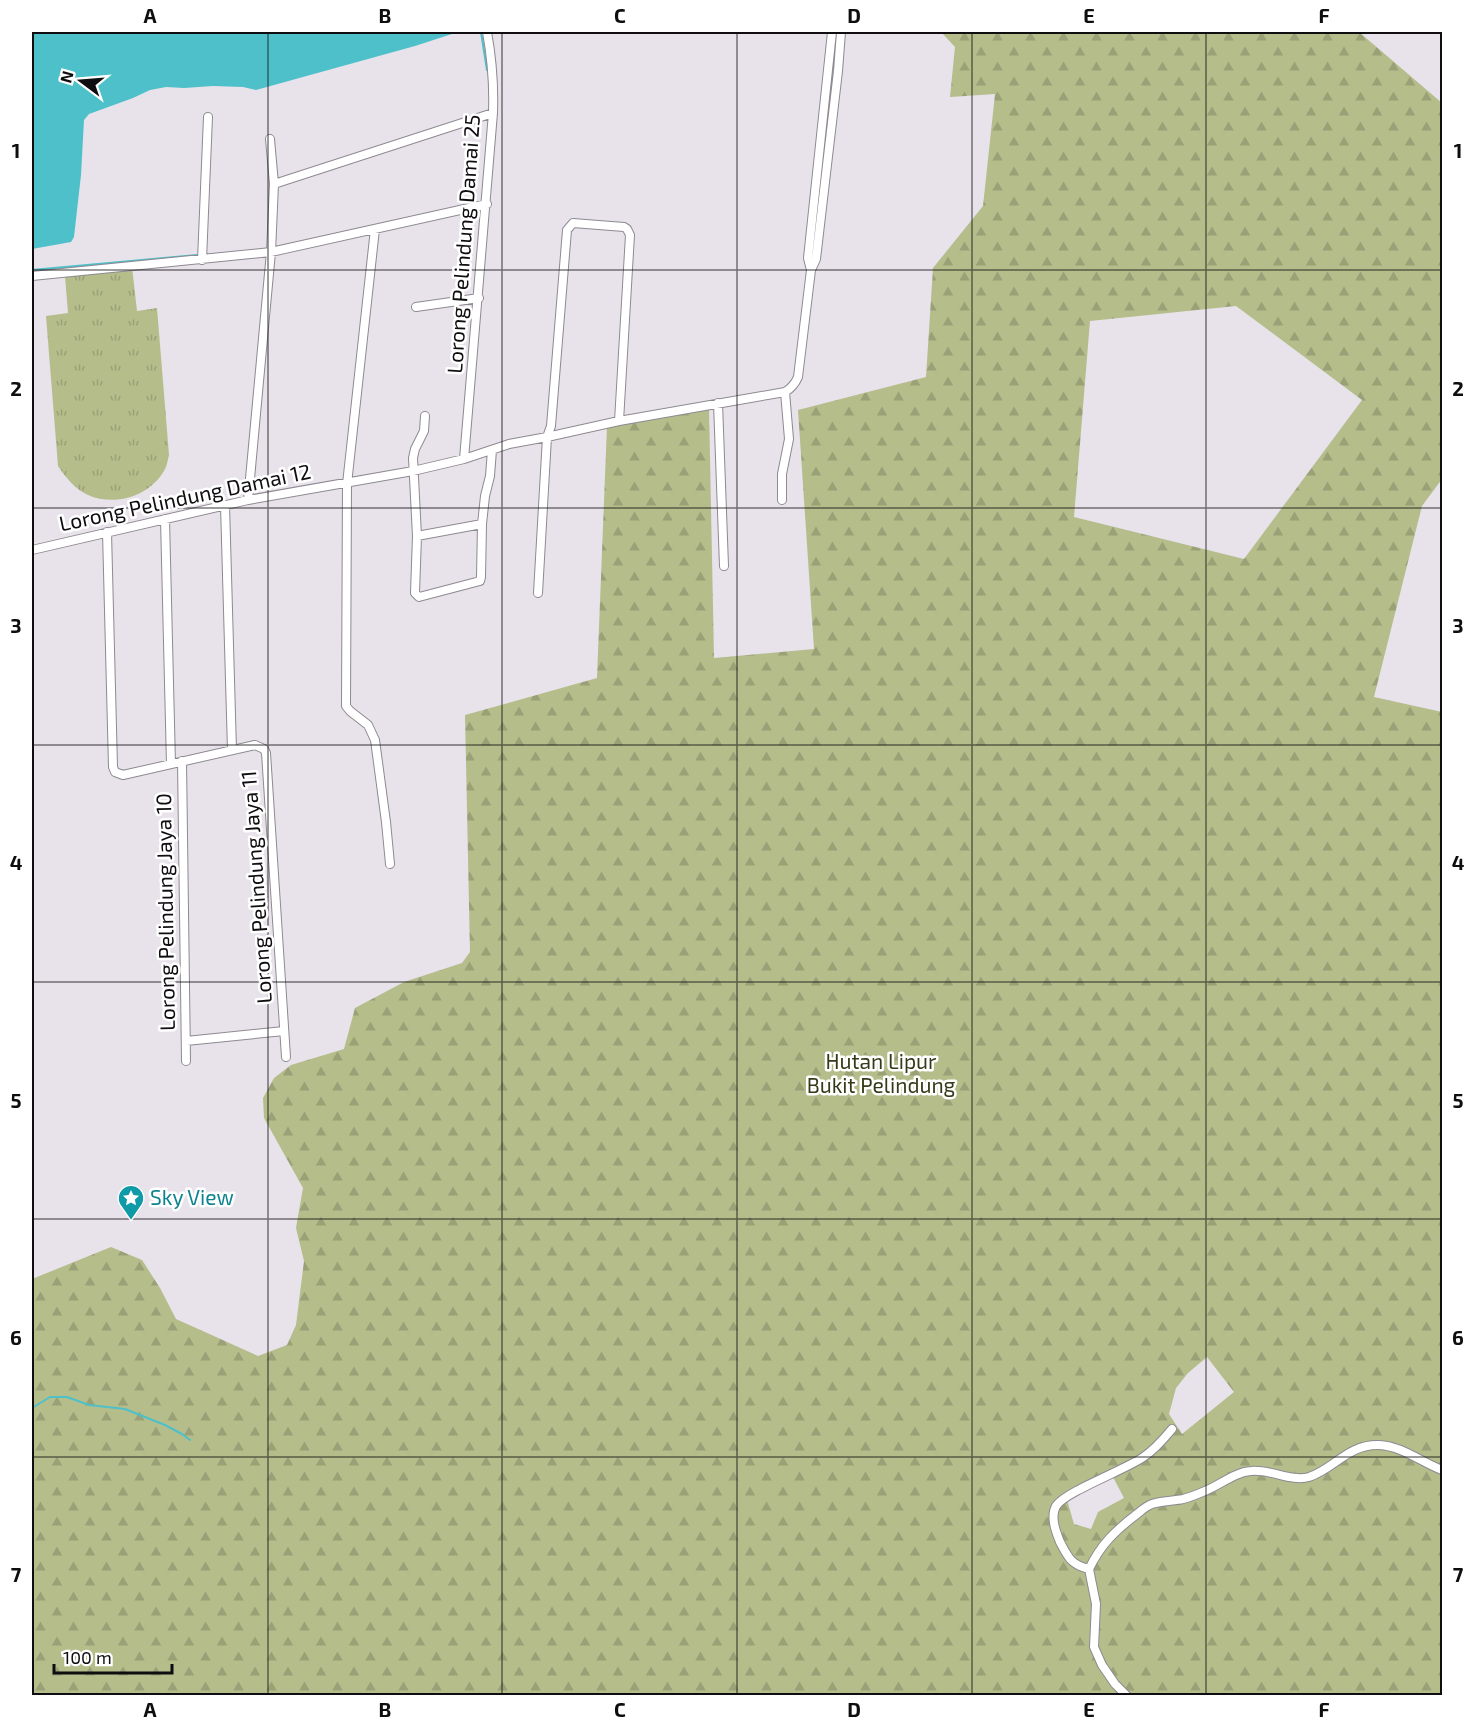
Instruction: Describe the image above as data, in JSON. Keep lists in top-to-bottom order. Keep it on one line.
{"streets":{"street":["Lorong Pelindung Damai 25","Lorong Pelindung Damai 12","Lorong Pelindung Jaya 11","Lorong Pelindung Jaya 10"]},"crossings":[["Lorong Pelindung Damai 25","Lorong Pelindung Damai 12"]],"parks":["Hutan Lipur Bukit Pelindung"],"places":{"place":["Sky View"]},"scale_bar":"100 m","north":"left","grid":{"columns":["A","B","C","D","E","F"],"rows":["1","2","3","4","5","6","7"]}}
